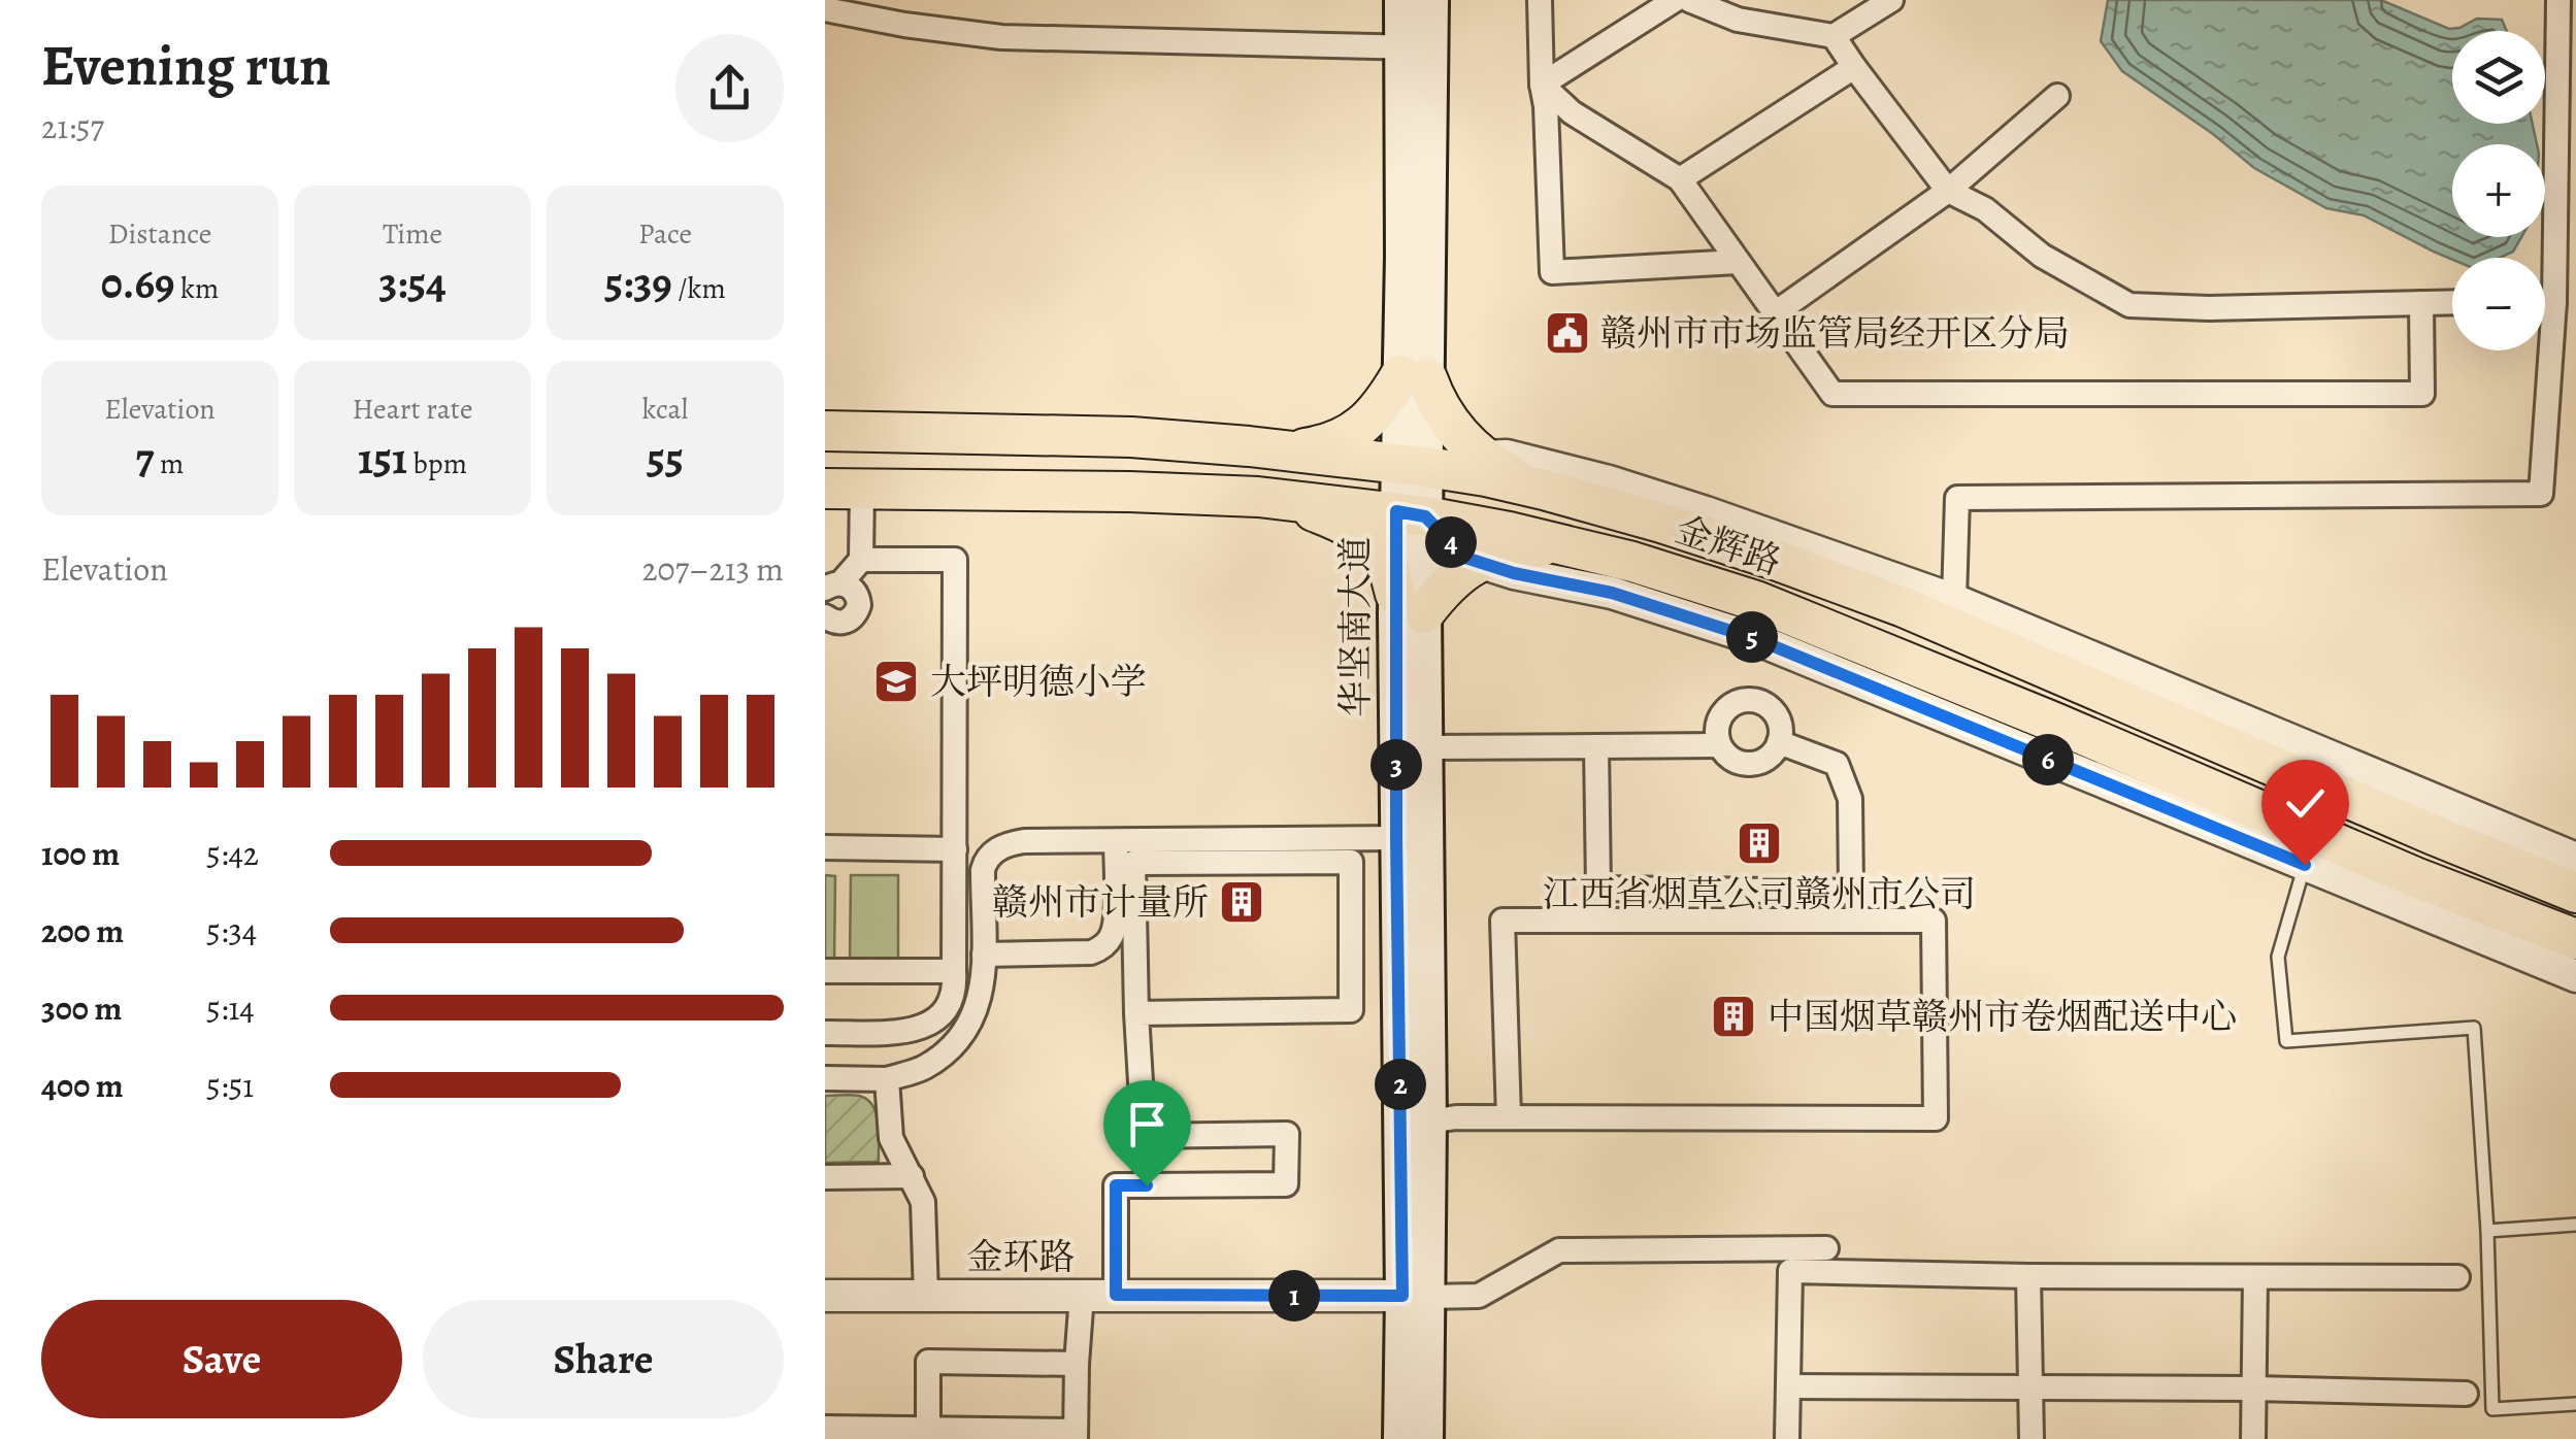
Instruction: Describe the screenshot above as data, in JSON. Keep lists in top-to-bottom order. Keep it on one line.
{"streets":{"main road":["金辉路","华坚南大道"],"street":["金环路"]},"crossings":[["金辉路","华坚南大道"],["华坚南大道","金环路"]],"places":{"public building":["赣州市市场监管局经开区分局"],"school or university":["大坪明德小学"],"building":["江西省烟草公司赣州市公司","赣州市计量所","中国烟草赣州市卷烟配送中心"]},"page":{"heading":["Evening run","21:57"],"map_buttons":["+","−"],"stats":[["Distance","0.69 km"],["Time","3:54"],["Pace","5:39 /km"],["Elevation","7 m"],["Heart rate","151 bpm"],["kcal","55"]],"pins":["4","5","6","3","2","1"],"chart":["Elevation","207–213 m"],"list":[{"name":"100 m","note":"5:42"},{"name":"200 m","note":"5:34"},{"name":"300 m","note":"5:14"},{"name":"400 m","note":"5:51"}],"buttons":["Save","Share"]}}
